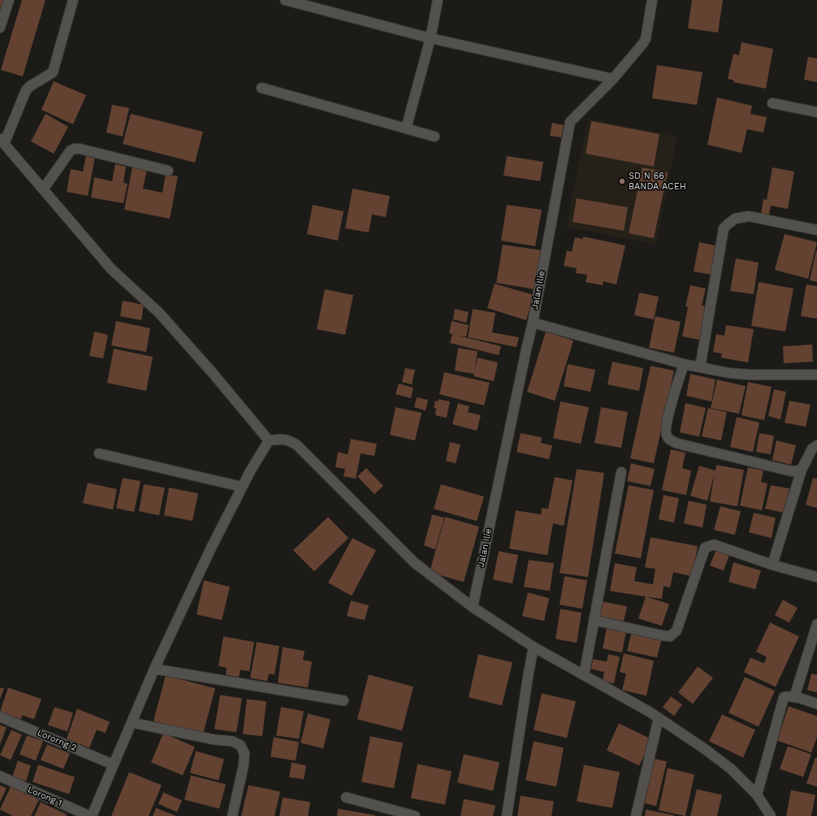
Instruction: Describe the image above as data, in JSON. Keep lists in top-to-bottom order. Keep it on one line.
{"streets":{"street":["Jalan Ilie","Lororng 2","Lorong 1"]},"places":["SD N 66 BANDA ACEH"]}
